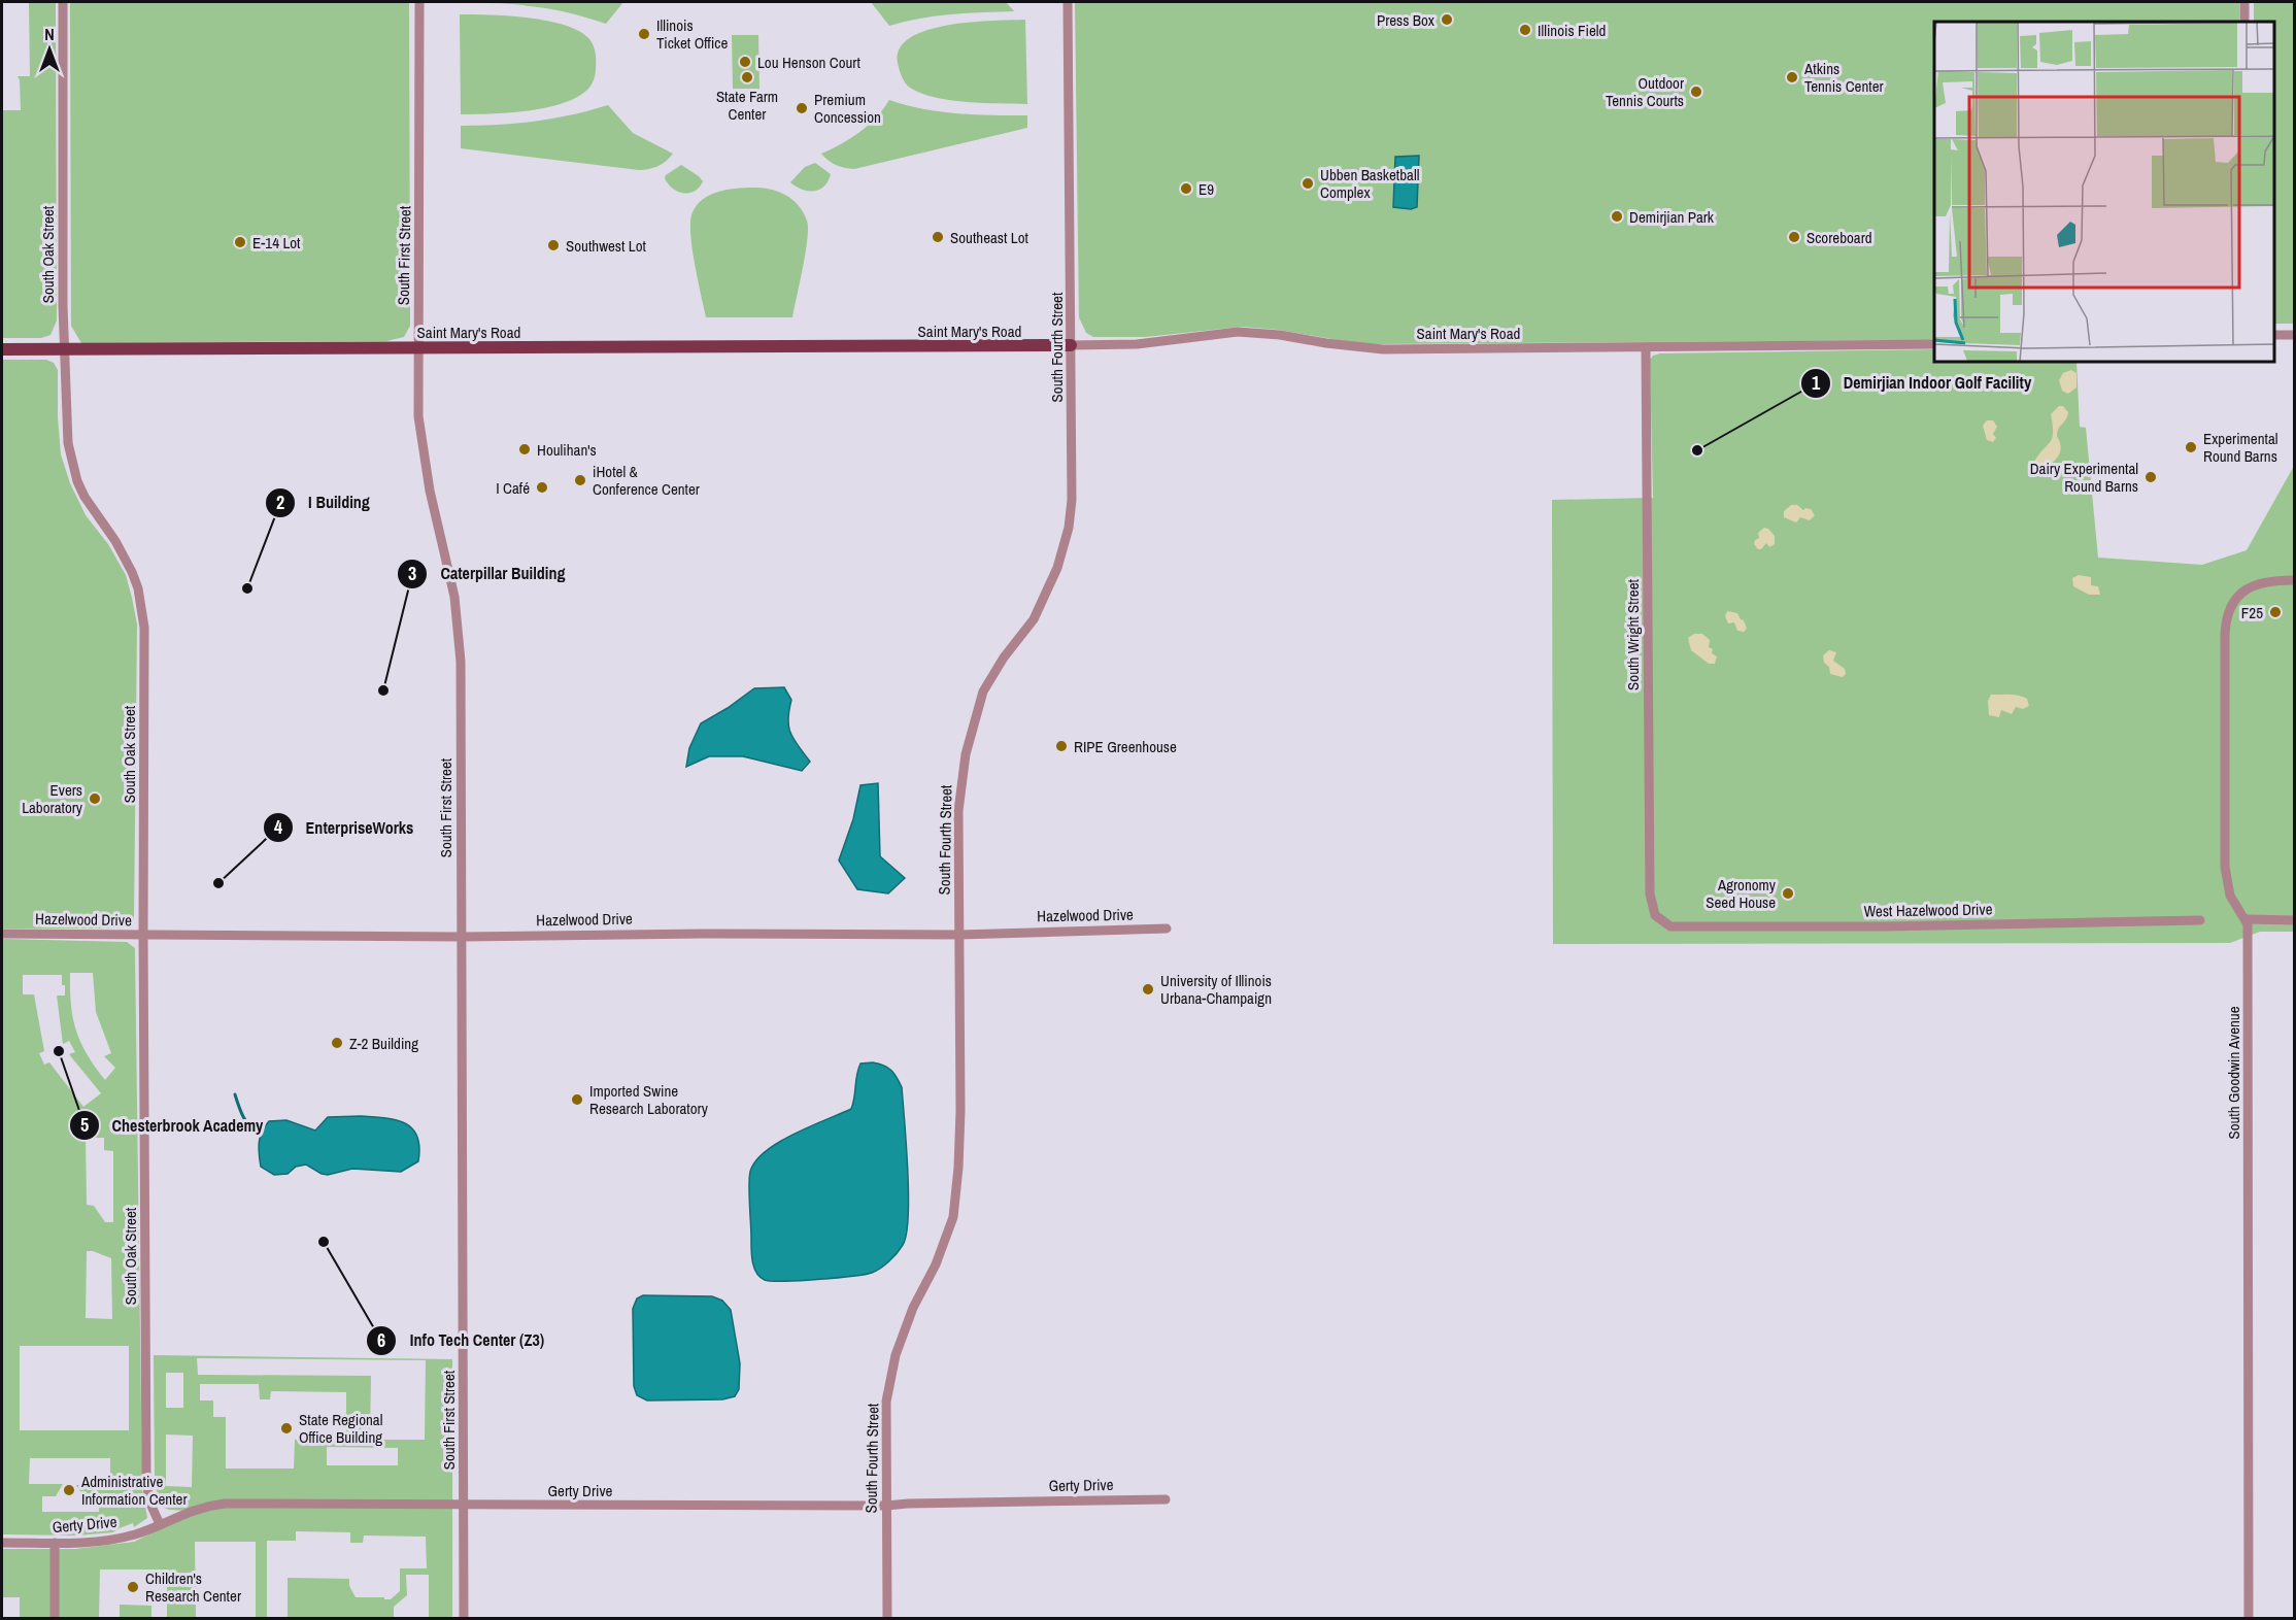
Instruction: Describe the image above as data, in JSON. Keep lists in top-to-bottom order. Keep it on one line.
{"streets":{"main road":["Saint Mary's Road"],"street":["South Oak Street","South First Street","South Fourth Street","South Wright Street","West Hazelwood Drive","Hazelwood Drive","South Goodwin Avenue","Gerty Drive"]},"crossings":[["South Oak Street","Saint Mary's Road"],["South Oak Street","Hazelwood Drive"],["South Oak Street","Gerty Drive"],["South First Street","Saint Mary's Road"],["South First Street","Hazelwood Drive"],["South First Street","Gerty Drive"],["Saint Mary's Road","South Fourth Street"],["Saint Mary's Road","South Wright Street"],["South Fourth Street","Hazelwood Drive"],["South Fourth Street","Gerty Drive"],["South Wright Street","West Hazelwood Drive"]],"places":["Press Box","Illinois Field","Illinois Ticket Office","Lou Henson Court","State Farm Center","Atkins Tennis Center","Outdoor Tennis Courts","Premium Concession","Ubben Basketball Complex","E9","Demirjian Park","Southeast Lot","Scoreboard","E-14 Lot","Southwest Lot","Experimental Round Barns","Houlihan's","Demirjian Indoor Golf Facility","Dairy Experimental Round Barns","iHotel & Conference Center","I Café","I Building","F25","Caterpillar Building","RIPE Greenhouse","Evers Laboratory","EnterpriseWorks","Agronomy Seed House","University of Illinois Urbana-Champaign","Z-2 Building","Chesterbrook Academy","Imported Swine Research Laboratory","Info Tech Center (Z3)","State Regional Office Building","Administrative Information Center","Children's Research Center"],"north":"top"}
